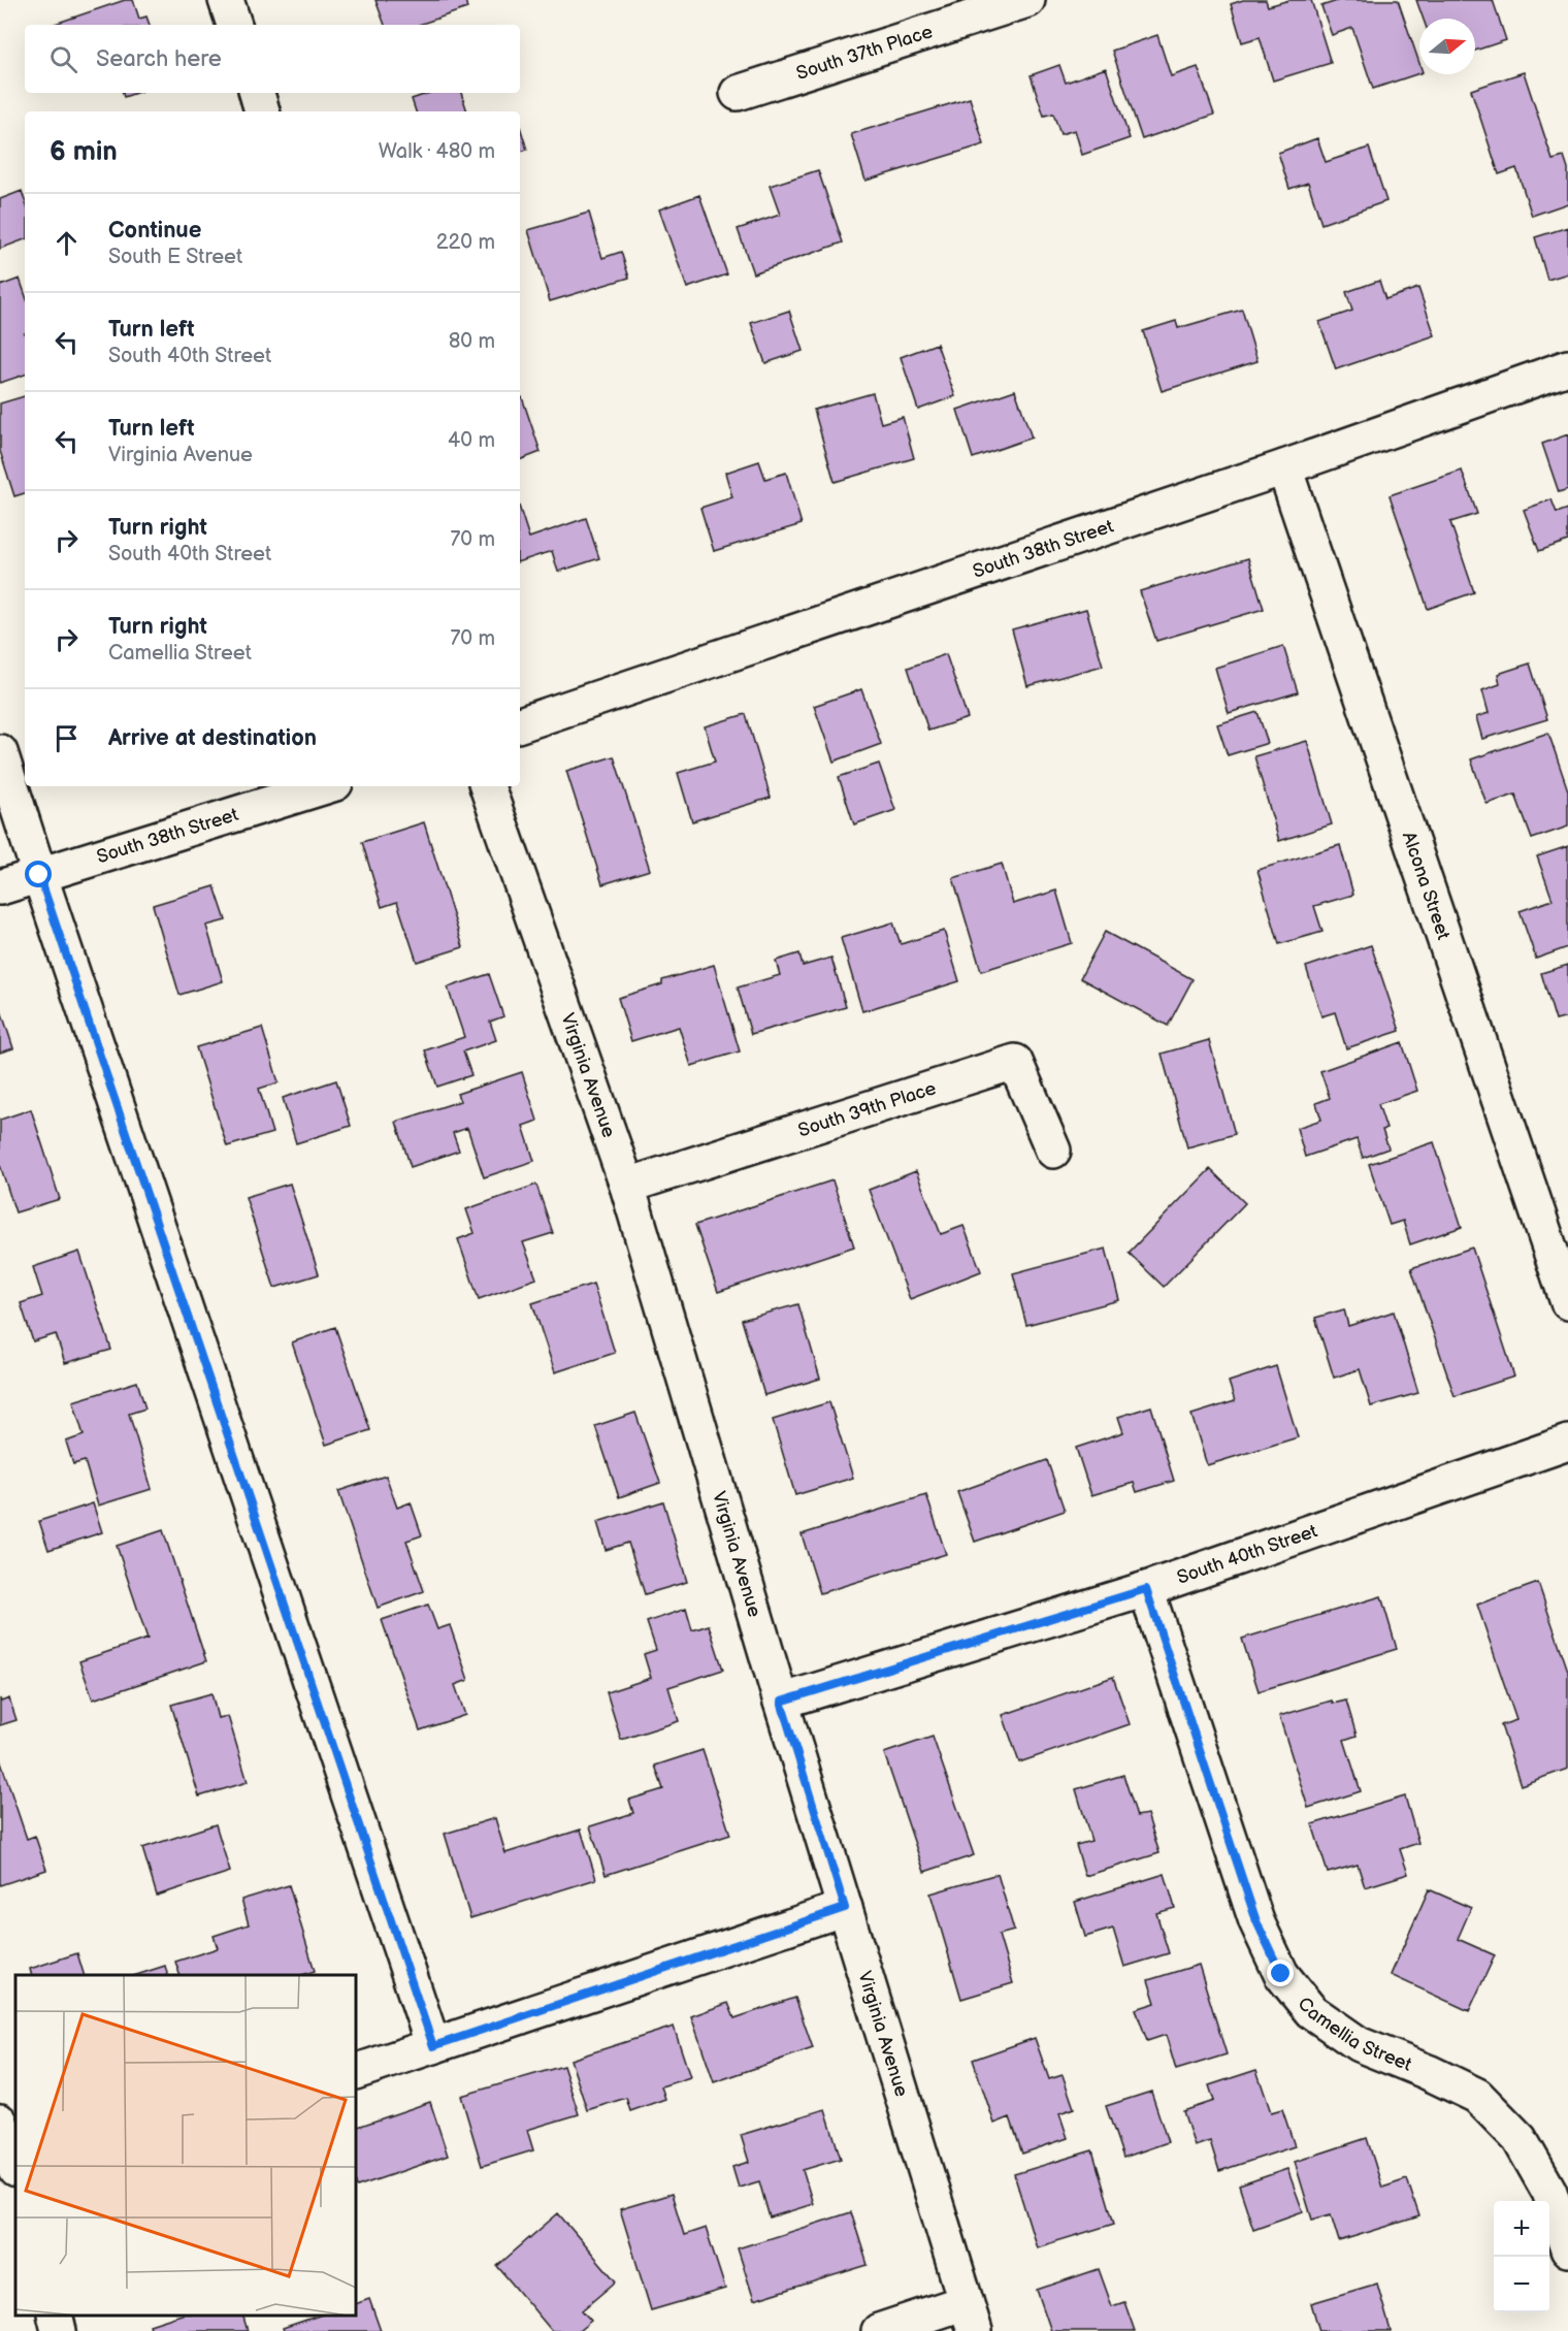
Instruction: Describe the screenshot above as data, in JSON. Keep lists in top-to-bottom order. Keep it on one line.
{"streets":{"street":["South 37th Place","South 38th Street","Alcona Street","Virginia Avenue","South 39th Place","South 40th Street","Camellia Street"]},"crossings":[["South 38th Street","Alcona Street"],["Virginia Avenue","South 39th Place"],["Virginia Avenue","South 40th Street"],["South 40th Street","Camellia Street"]],"north":"right","page":{"search":"Search here","heading":["6 min","Walk · 480 m"],"list":[["Continue","South E Street","220 m"],["Turn left","South 40th Street","80 m"],["Turn left","Virginia Avenue","40 m"],["Turn right","South 40th Street","70 m"],["Turn right","Camellia Street","70 m"],"Arrive at destination"],"map_buttons":["+","−"]}}
